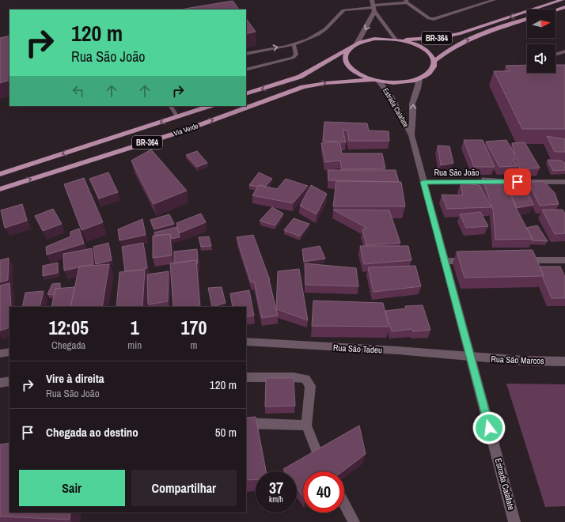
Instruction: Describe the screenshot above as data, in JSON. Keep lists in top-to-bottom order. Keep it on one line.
{"streets":{"main road":["BR-364","Via Verde"],"street":["Estrada Calafate","Rua São João","Rua São Tadeu","Rua São Marcos"]},"crossings":[["BR-364","Estrada Calafate"],["BR-364","Via Verde"],["Estrada Calafate","Via Verde"],["Estrada Calafate","Rua São João"],["Estrada Calafate","Rua São Tadeu"],["Estrada Calafate","Rua São Marcos"],["Rua São Tadeu","Rua São Marcos"]],"north":"right","page":{"turn":["120 m","Rua São João"],"eta":["12:05","Chegada","1","min","170","m"],"list":[{"name":"Vire à direita","note":"Rua São João","value":"120 m"},{"name":"Chegada ao destino","value":"50 m"}],"buttons":["Sair","Compartilhar"],"speed":"37 km/h","limit":"40"}}
